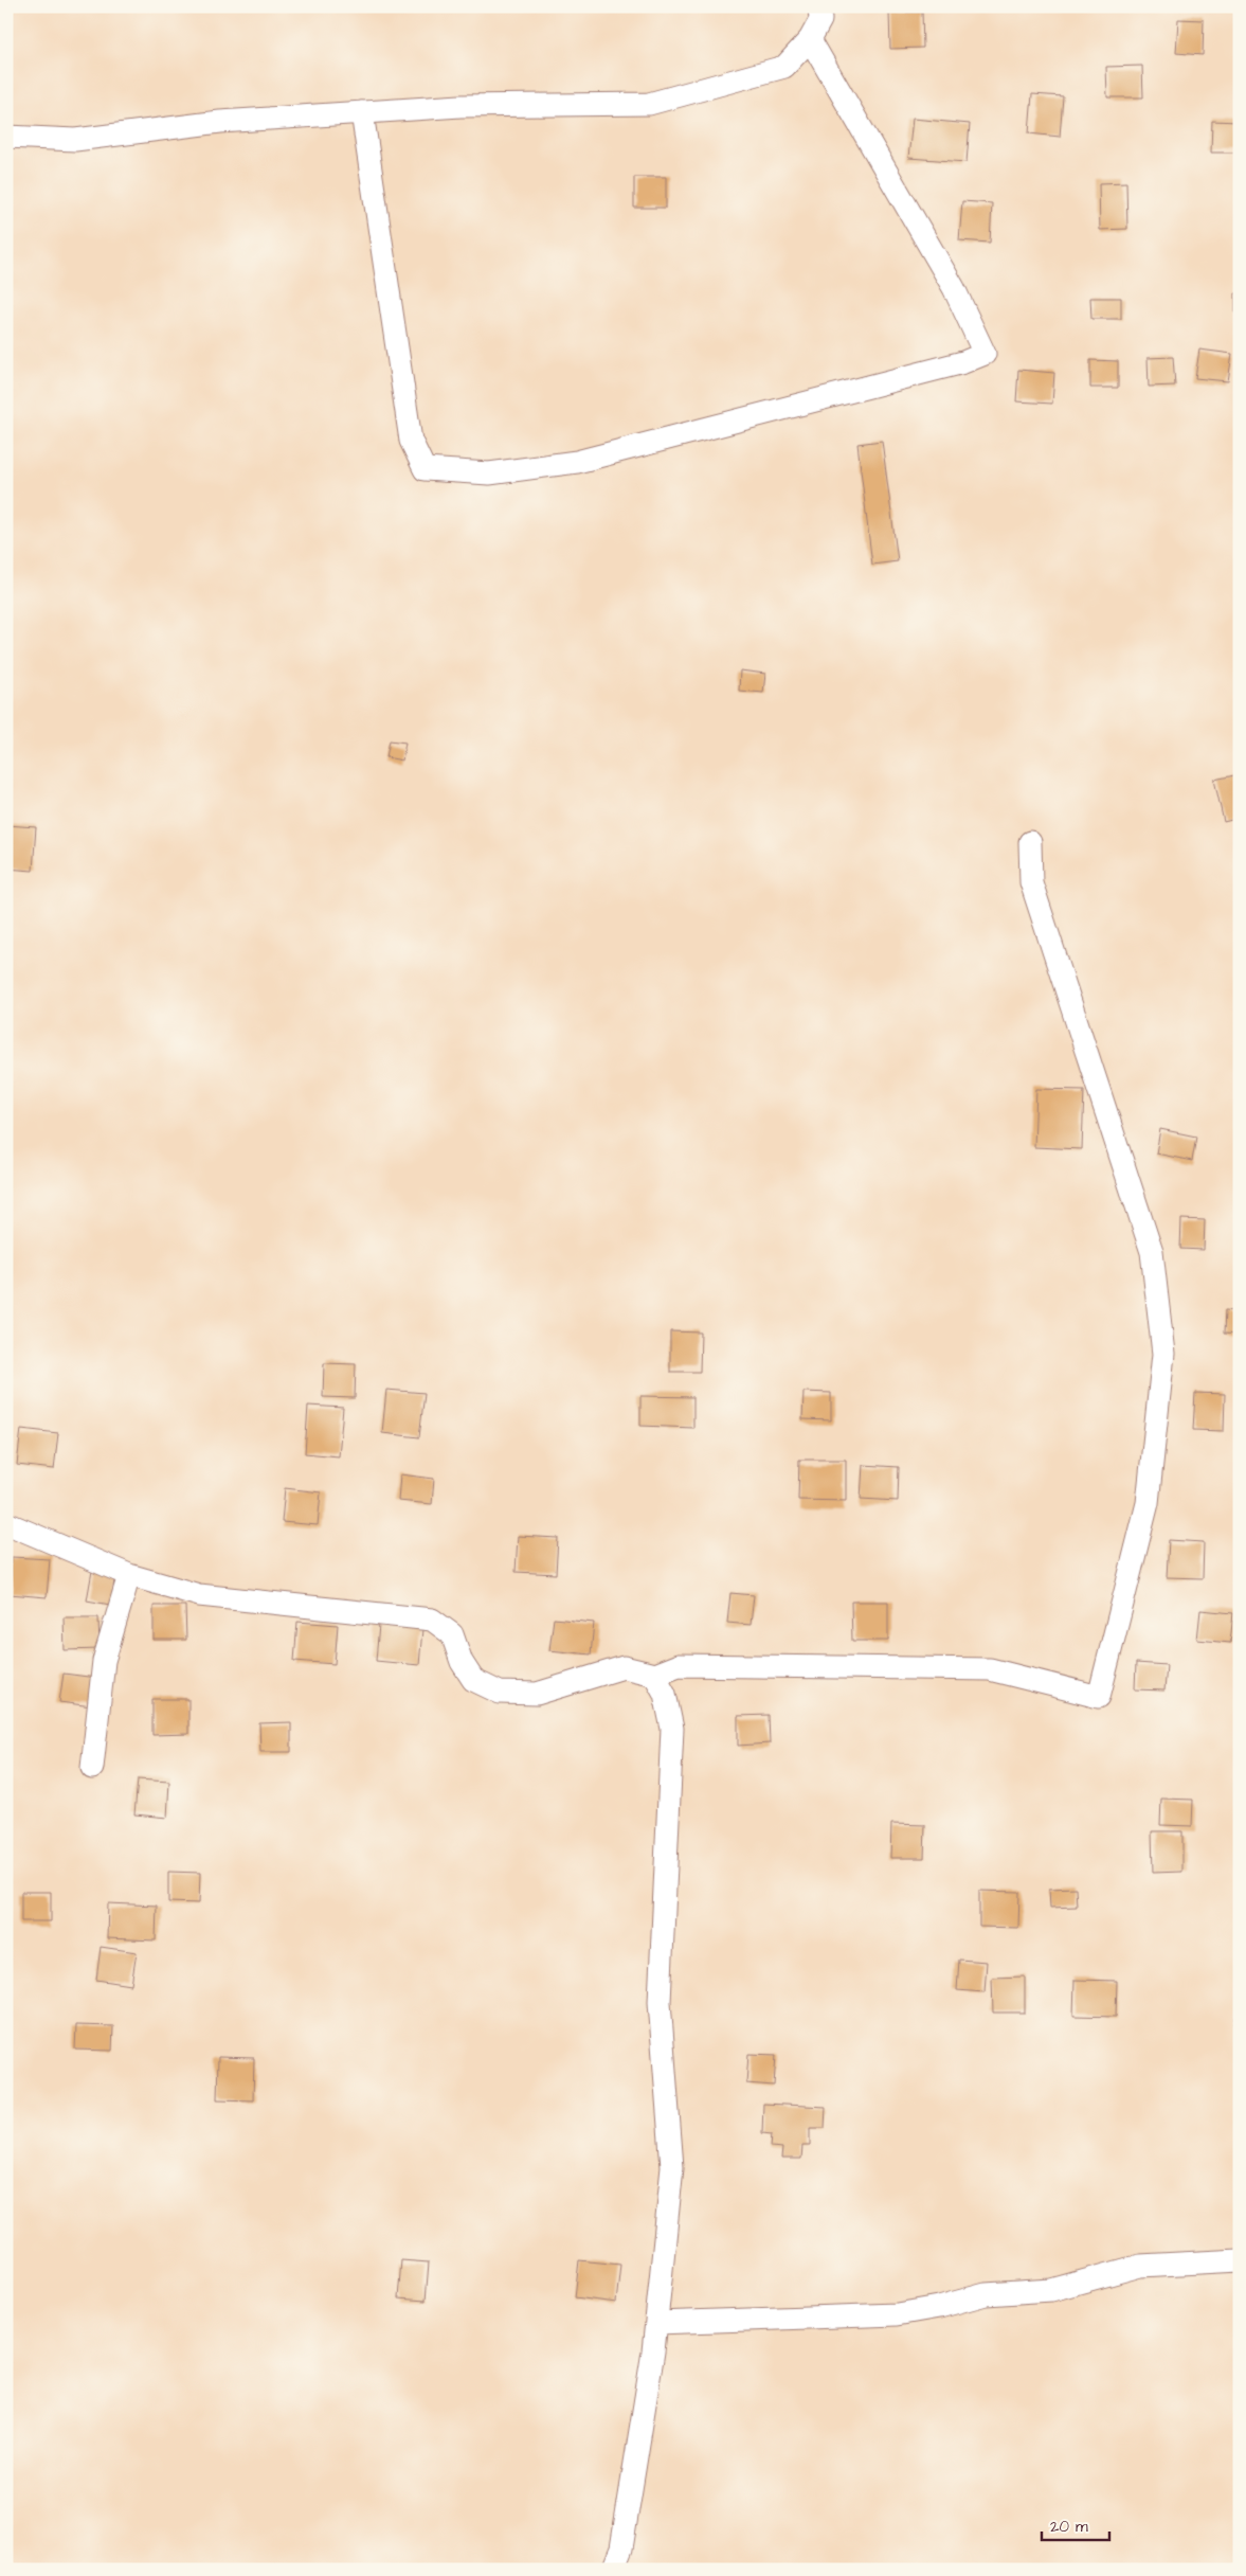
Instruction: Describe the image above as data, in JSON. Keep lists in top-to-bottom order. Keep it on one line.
{"scale_bar":"20 m"}
